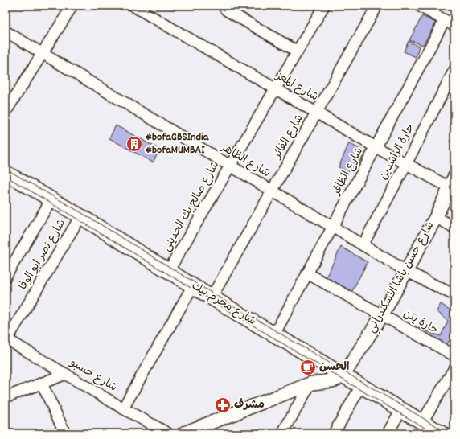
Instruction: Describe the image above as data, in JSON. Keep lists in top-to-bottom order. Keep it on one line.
{"streets":{"main road":["شارع محرم بيك"],"street":["شارع المعز","شارع الفائز","حارة الراشدين","شارع الظاهر","شارع الظافر","شارع صالح بك الحدينى","شارع نصر ابو الوفا","شارع حسن باشا الاسكندراني","حارة يكن","شارع حسبو"]},"crossings":[["شارع المعز","شارع الفائز"],["شارع المعز","حارة الراشدين"],["شارع المعز","شارع الظافر"],["شارع المعز","شارع صالح بك الحدينى"],["شارع المعز","شارع حسن باشا الاسكندراني"],["شارع الفائز","شارع الظاهر"],["شارع الفائز","شارع محرم بيك"],["حارة الراشدين","شارع الظاهر"],["شارع الظاهر","شارع الظافر"],["شارع الظاهر","شارع صالح بك الحدينى"],["شارع الظاهر","شارع حسن باشا الاسكندراني"],["شارع الظافر","شارع محرم بيك"],["شارع الظافر","حارة يكن"],["شارع صالح بك الحدينى","شارع محرم بيك"],["شارع نصر ابو الوفا","شارع محرم بيك"],["شارع نصر ابو الوفا","شارع حسبو"],["شارع حسن باشا الاسكندراني","شارع محرم بيك"],["شارع حسن باشا الاسكندراني","حارة يكن"]],"places":{"building":["#bofaGBSIndia #bofaMUMBAI"],"cafe":["الحسن"],"pharmacy":["مشرف"]}}
